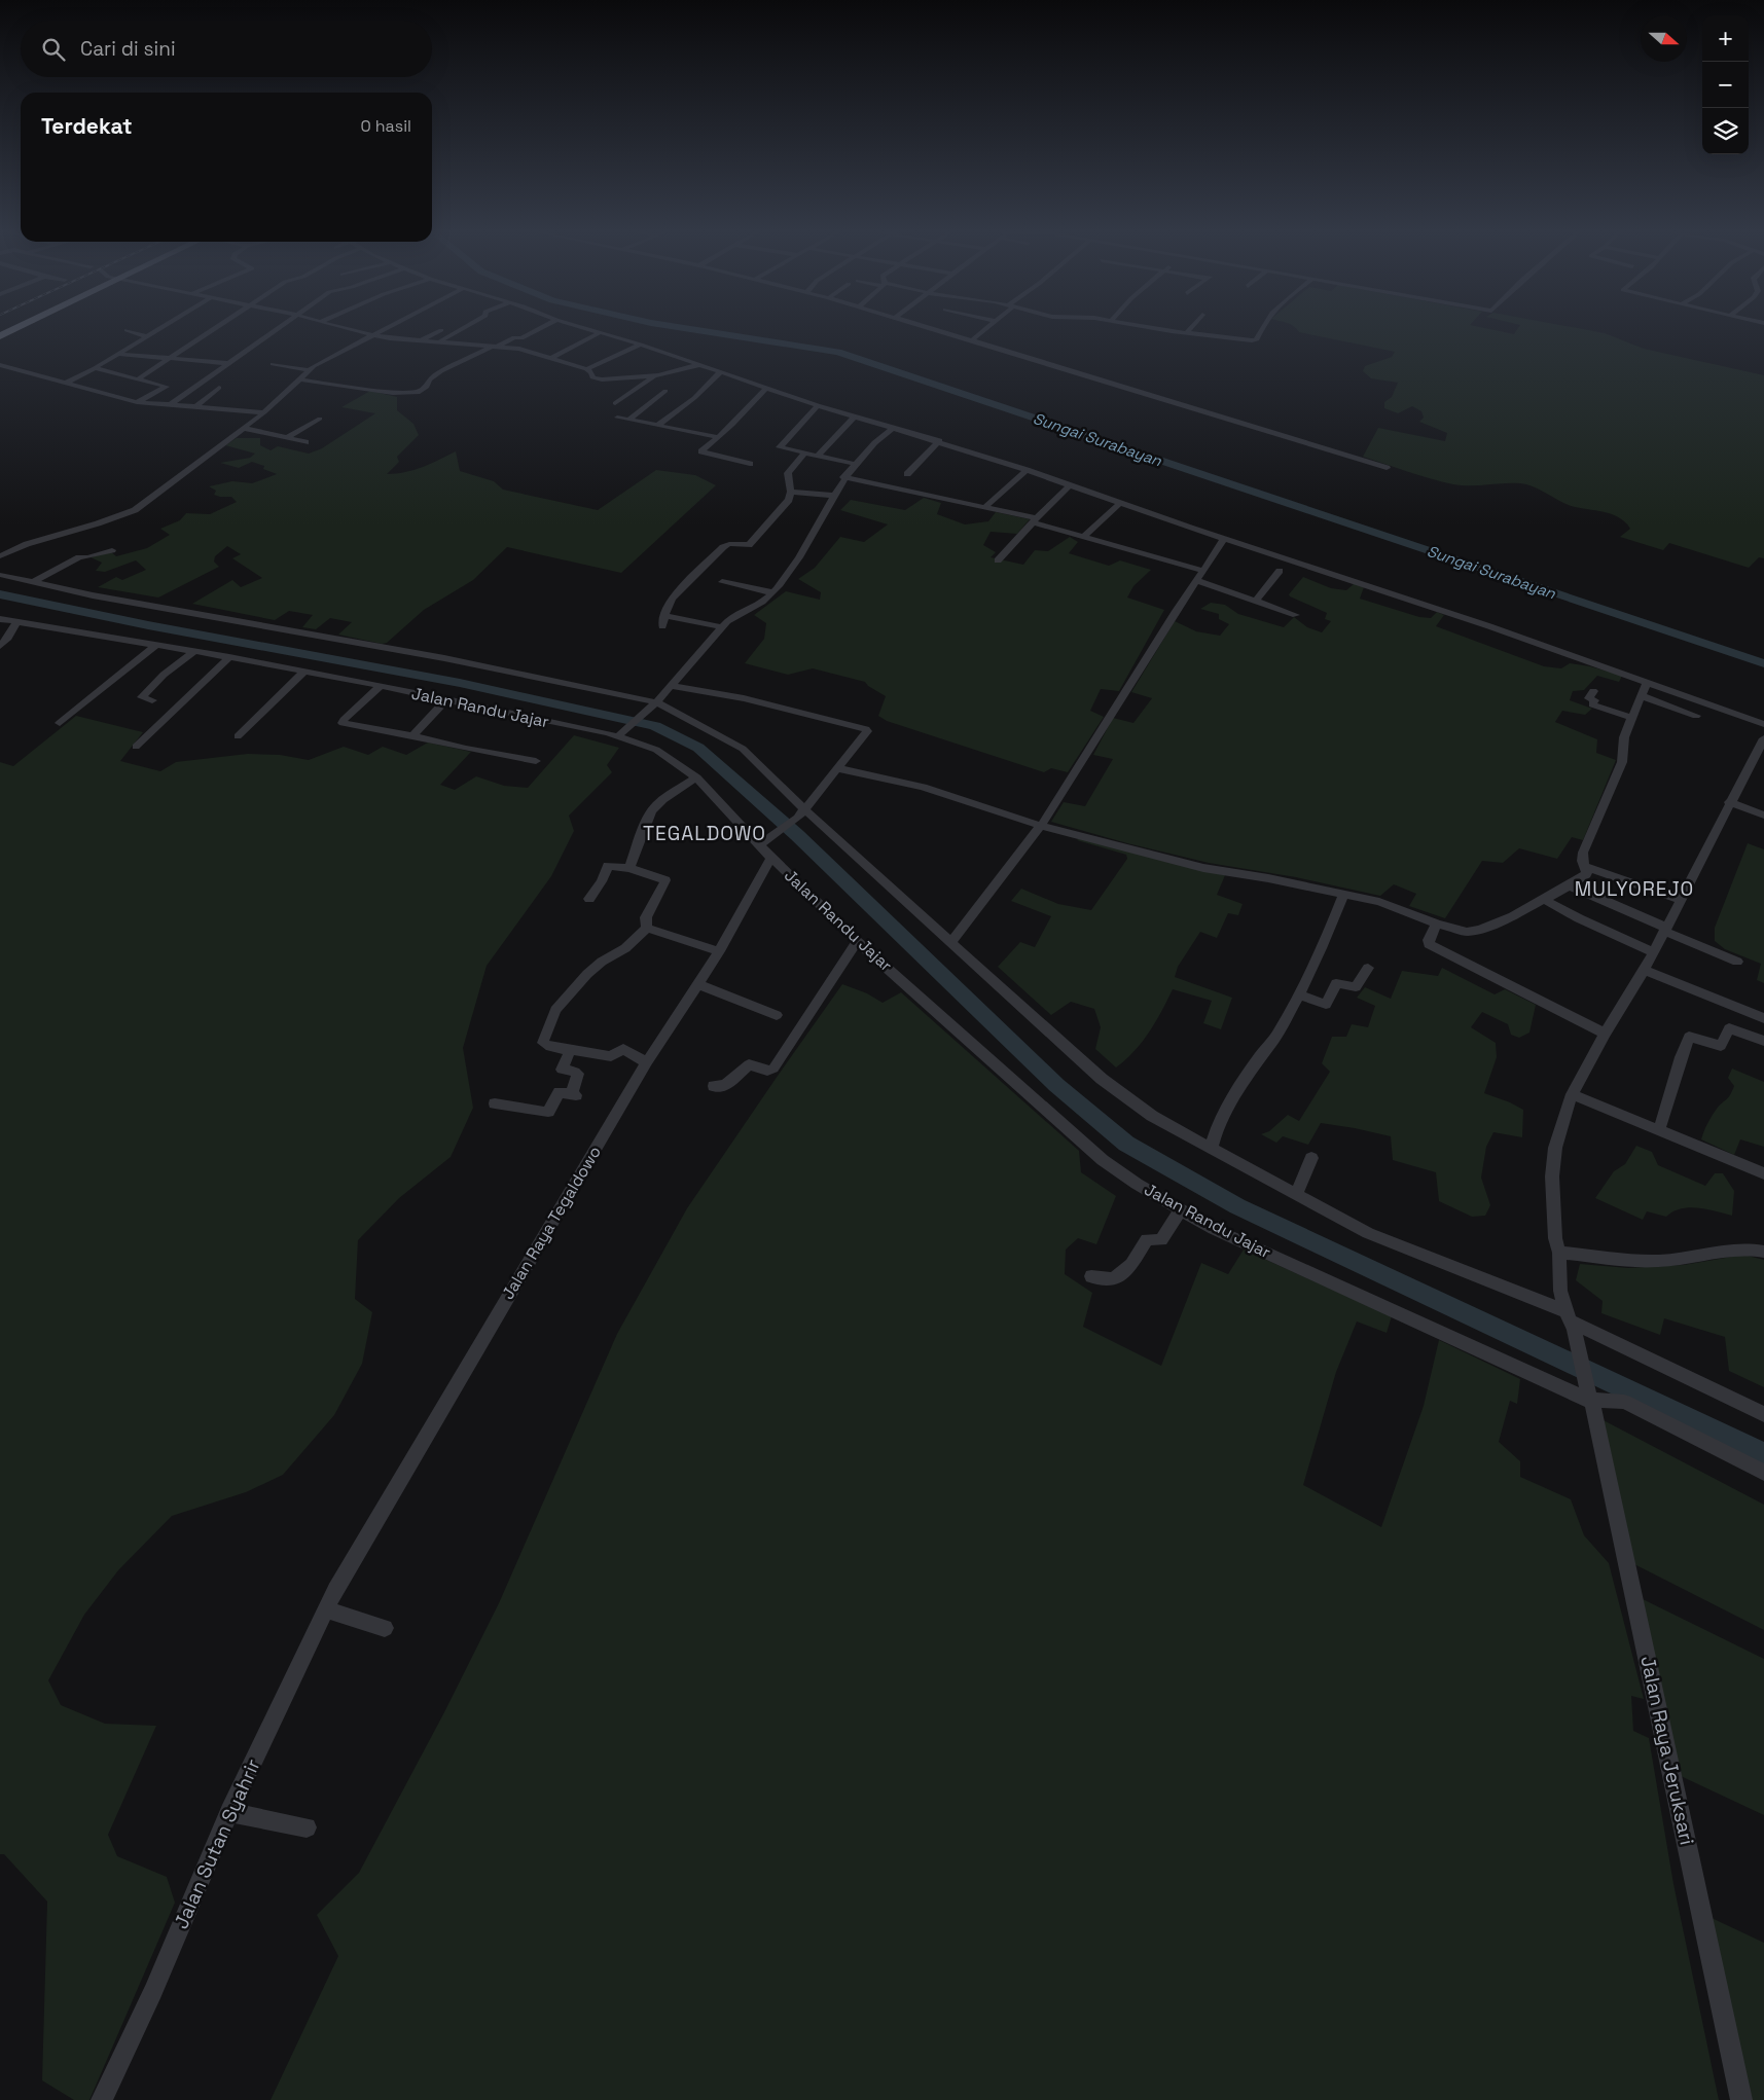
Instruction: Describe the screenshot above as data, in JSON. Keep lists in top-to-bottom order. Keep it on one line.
{"streets":{"street":["Jalan Randu Jajar","Jalan Raya Tegaldowo","Jalan Raya Jeruksari","Jalan Sutan Syahrir"]},"crossings":[["Jalan Randu Jajar","Jalan Raya Tegaldowo"],["Jalan Randu Jajar","Jalan Raya Jeruksari"],["Jalan Raya Tegaldowo","Jalan Sutan Syahrir"]],"districts":["TEGALDOWO","MULYOREJO"],"water":["Sungai Surabayan"],"north":"right","page":{"map_buttons":["+","−"],"search":"Cari di sini","heading":["Terdekat","0 hasil"]}}
